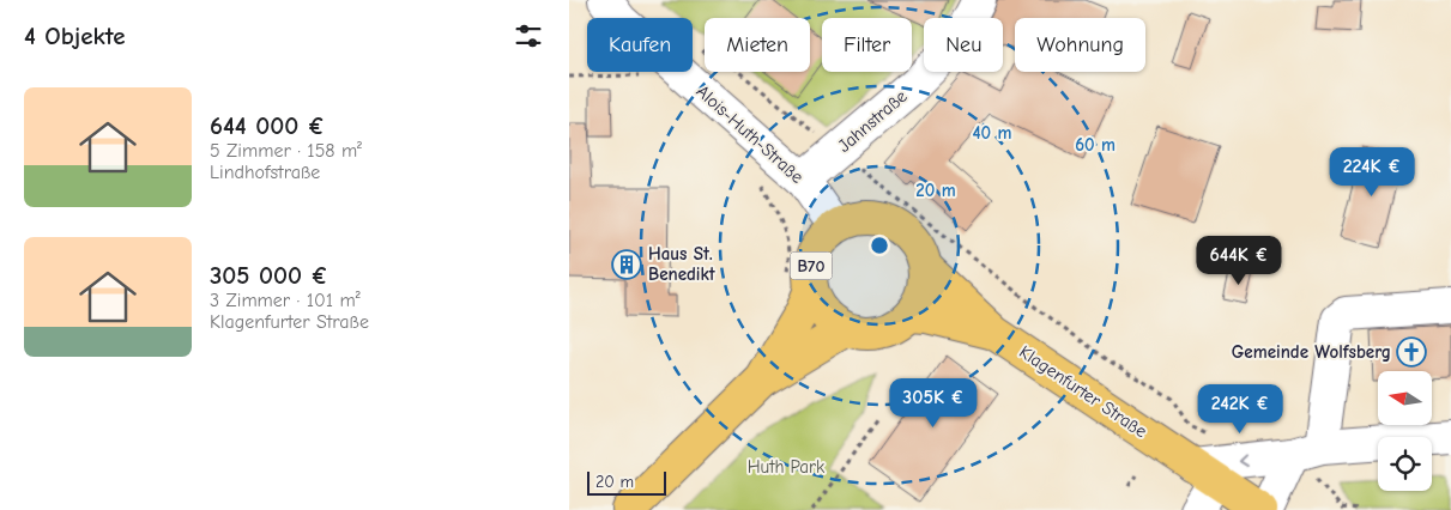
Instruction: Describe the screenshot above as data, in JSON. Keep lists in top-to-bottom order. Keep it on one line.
{"streets":{"main road":["B70","Klagenfurter Straße"],"street":["Jahnstraße","Alois-Huth-Straße"]},"crossings":[["Jahnstraße","Alois-Huth-Straße"],["Alois-Huth-Straße","B70"],["Alois-Huth-Straße","Klagenfurter Straße"],["B70","Klagenfurter Straße"]],"parks":["Huth Park"],"places":{"building":["Haus St. Benedikt"],"church":["Gemeinde Wolfsberg"]},"scale_bar":"20 m","north":"left","page":{"heading":"4 Objekte","chip":["Kaufen","Mieten","Filter","Neu","Wohnung"],"list":[{"name":"644 000 €","note":"5 Zimmer · 158 m² · Lindhofstraße"},{"name":"305 000 €","note":"3 Zimmer · 101 m² · Klagenfurter Straße"}],"price":["224K €","644K €","305K €","242K €"],"scale":"20 m"},"rings":["40 m","60 m","20 m"]}
